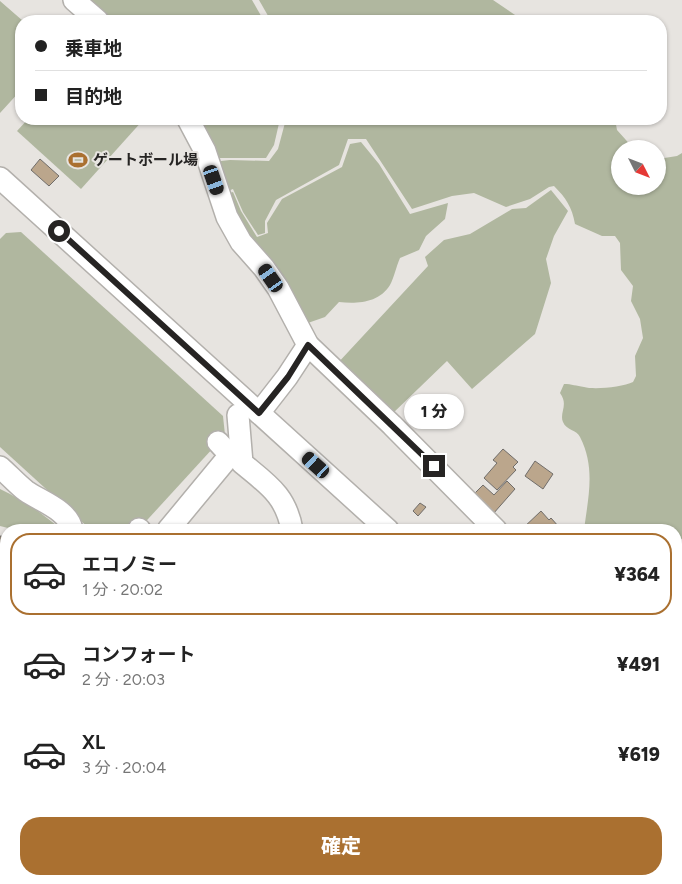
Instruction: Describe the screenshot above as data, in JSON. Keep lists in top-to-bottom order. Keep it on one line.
{"places":{"sports":["ゲートボール場"]},"north":"bottom right","page":{"banner":["乗車地","目的地"],"bubble":"1 分","list":[{"name":"エコノミー","note":"1 分 · 20:02","value":"¥364"},{"name":"コンフォート","note":"2 分 · 20:03","value":"¥491"},{"name":"XL","note":"3 分 · 20:04","value":"¥619"}],"buttons":"確定"}}
